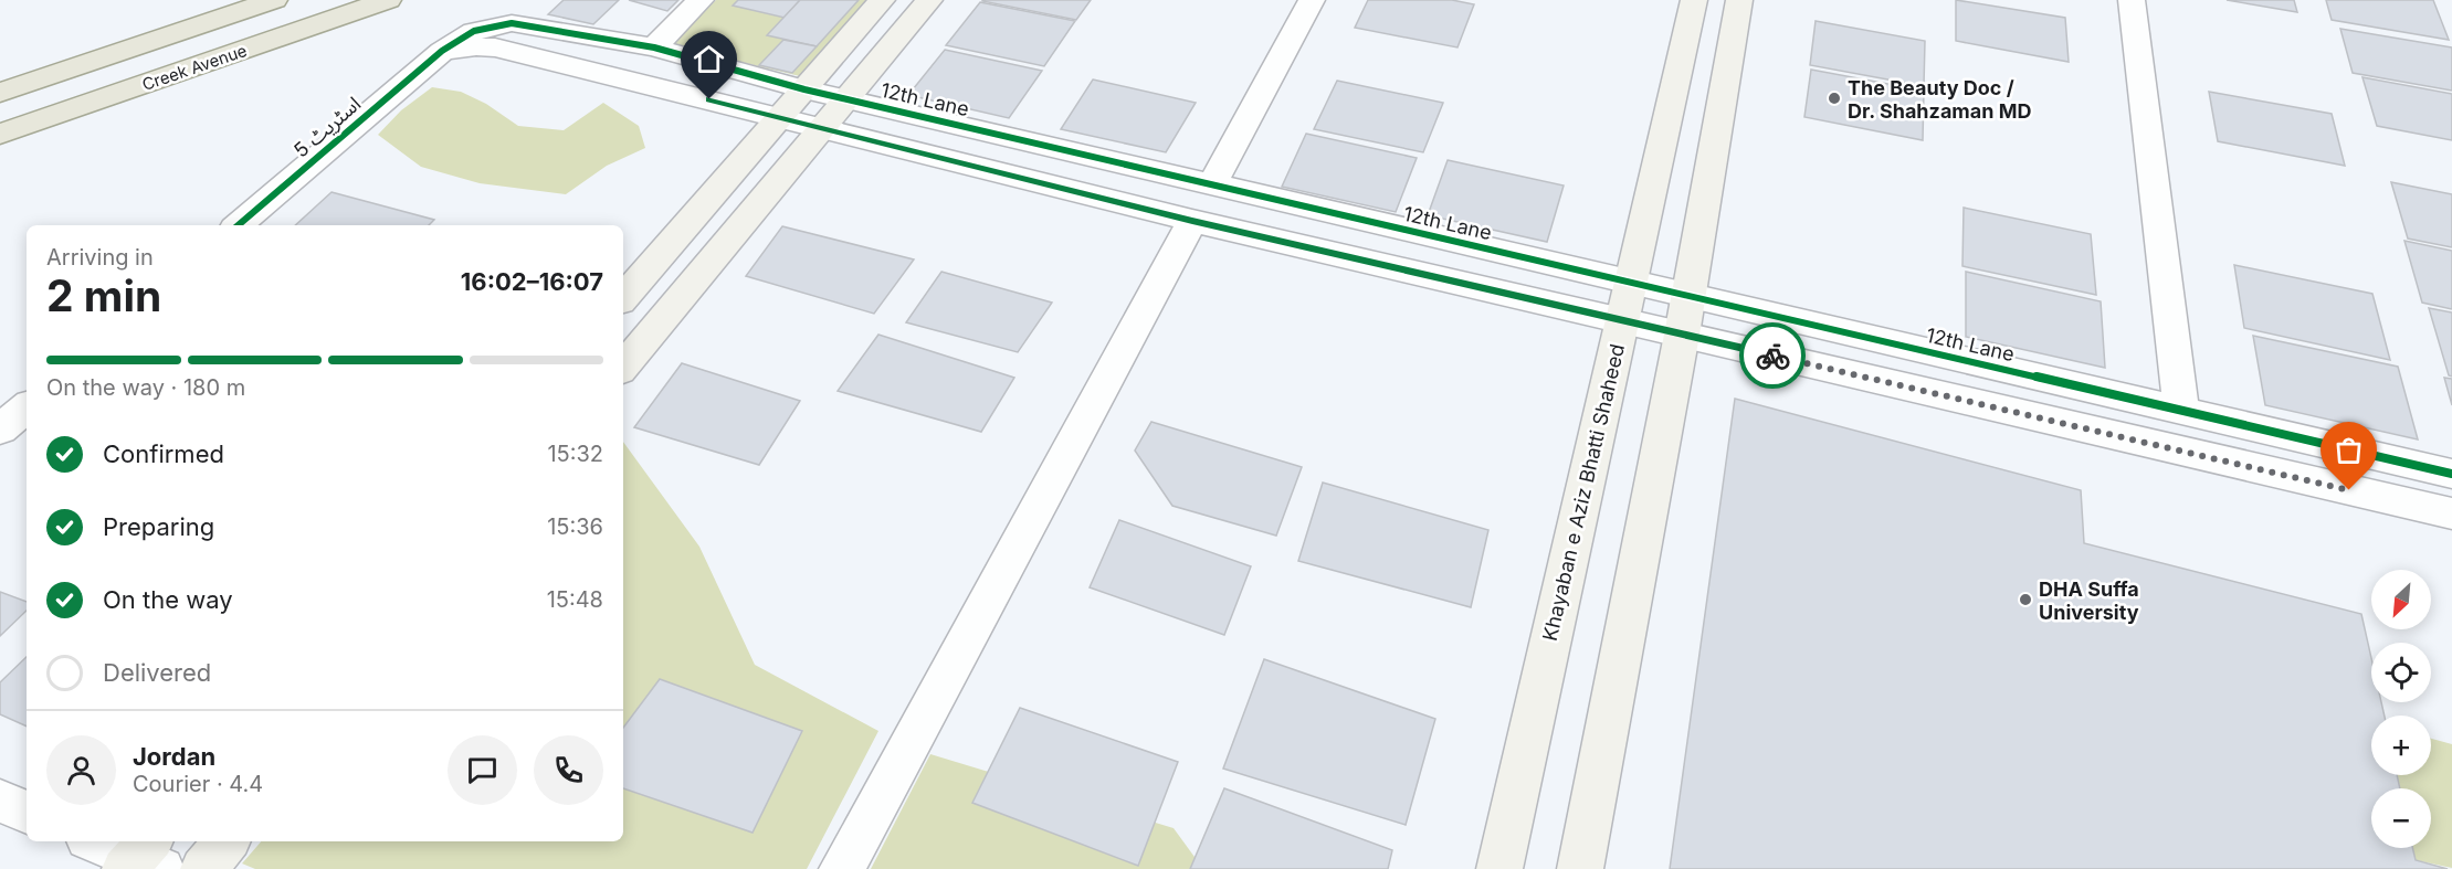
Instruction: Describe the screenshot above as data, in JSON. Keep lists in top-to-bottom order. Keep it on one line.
{"streets":{"main road":["Creek Avenue"],"street":["12th Lane","اسٹریٹ 5","Khayaban e Aziz Bhatti Shaheed"]},"crossings":[["12th Lane","اسٹریٹ 5"],["12th Lane","Khayaban e Aziz Bhatti Shaheed"]],"places":["The Beauty Doc / Dr. Shahzaman MD","DHA Suffa University"],"north":"bottom left","page":{"heading":["2 min","Arriving in","16:02–16:07"],"panel":["Jordan","Courier · 4.4"],"bar":"On the way · 180 m","list":[["Confirmed","15:32"],["Preparing","15:36"],["On the way","15:48"],"Delivered"],"map_buttons":["+","−"]}}
